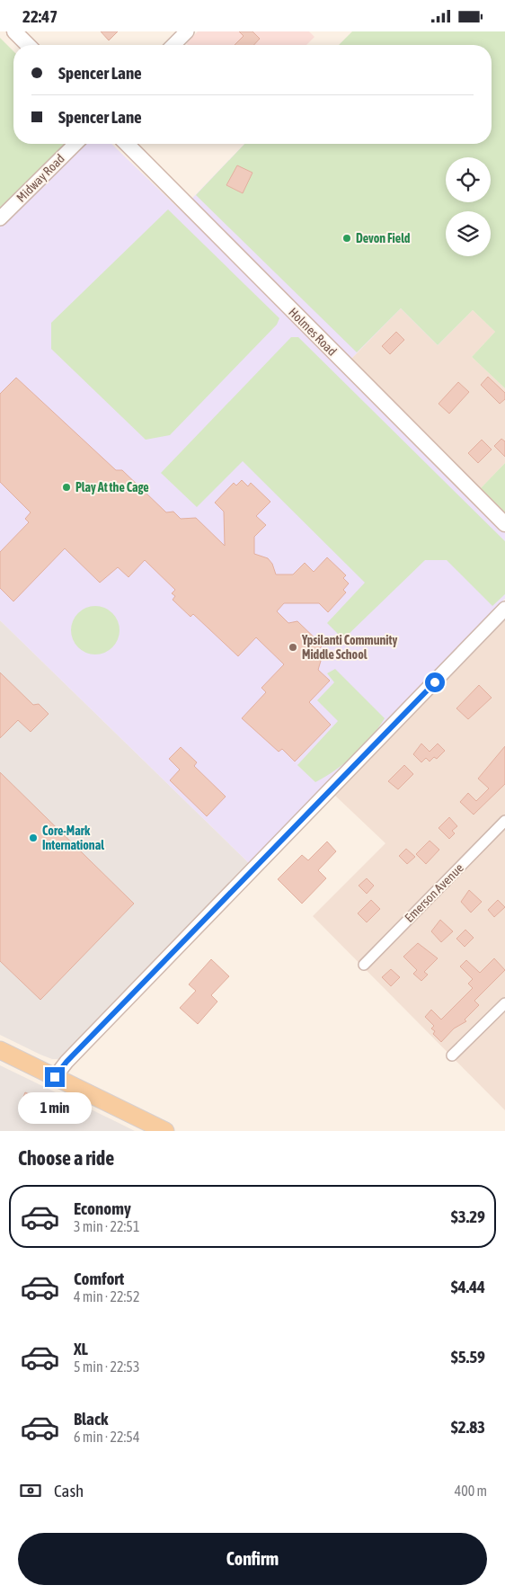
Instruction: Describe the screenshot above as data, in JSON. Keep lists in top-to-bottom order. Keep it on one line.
{"streets":{"main road":["Holmes Road"],"street":["Midway Road","Emerson Avenue"]},"places":["Devon Field","Play At the Cage","Ypsilanti Community Middle School","Core-Mark International"],"page":{"status":"22:47","banner":["Spencer Lane","Spencer Lane"],"bubble":"1 min","heading":"Choose a ride","list":[{"name":"Economy","note":"3 min · 22:51","value":"$3.29"},{"name":"Comfort","note":"4 min · 22:52","value":"$4.44"},{"name":"XL","note":"5 min · 22:53","value":"$5.59"},{"name":"Black","note":"6 min · 22:54","value":"$2.83"}],"pay":["Cash","400 m"],"buttons":"Confirm"}}
